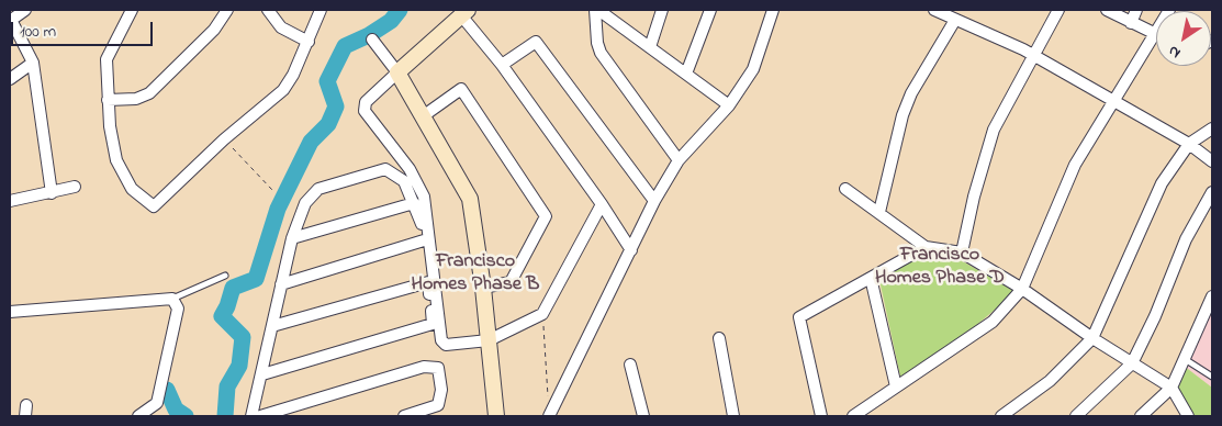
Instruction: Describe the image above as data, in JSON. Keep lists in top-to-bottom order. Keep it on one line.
{"districts":["Francisco Homes Phase D","Francisco Homes Phase B"],"scale_bar":"100 m","north":"bottom left"}
